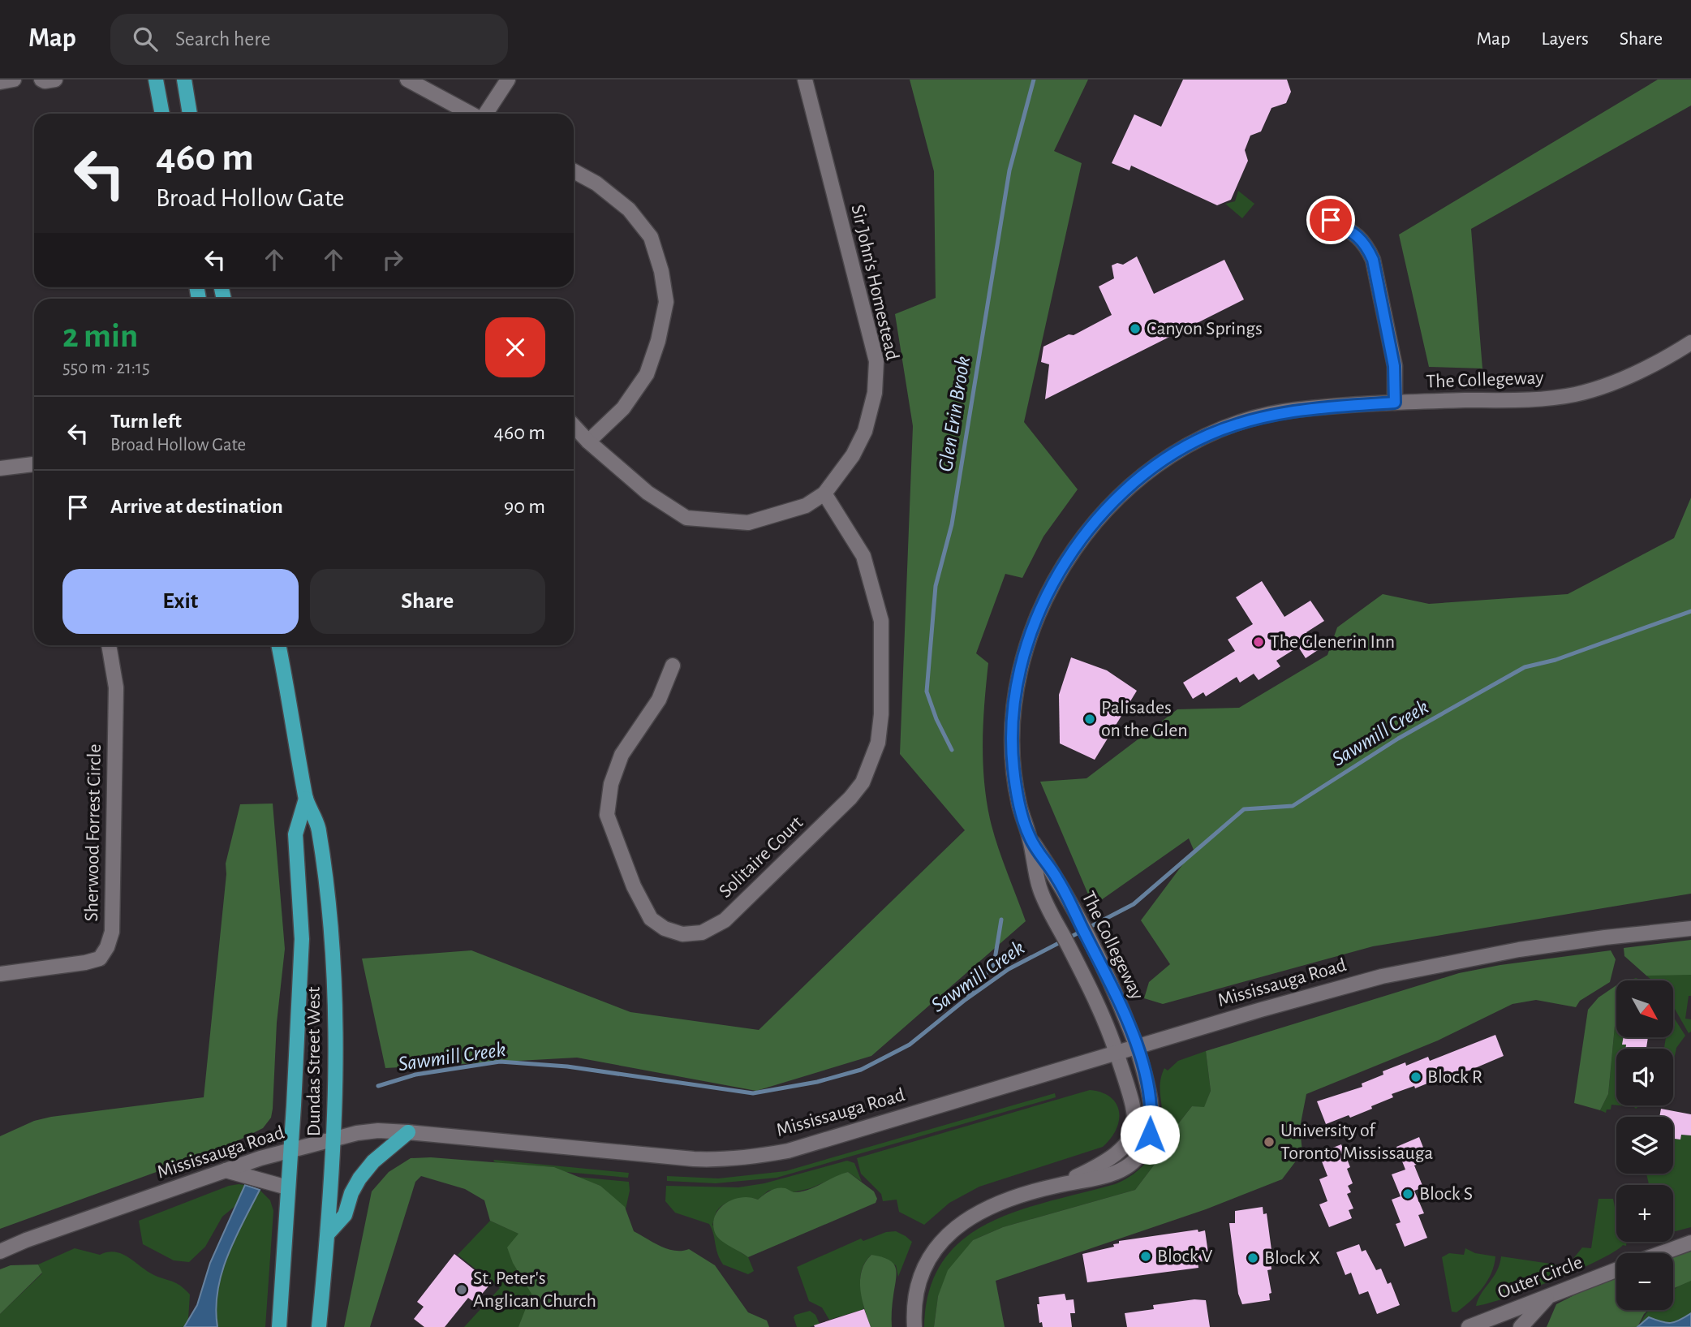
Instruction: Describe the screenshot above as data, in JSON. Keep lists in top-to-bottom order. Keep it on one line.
{"streets":{"main road":["Dundas Street West"],"street":["Sir John's Homestead","The Collegeway","Sherwood Forrest Circle","Solitaire Court","Mississauga Road","Outer Circle"]},"crossings":[["Sir John's Homestead","Solitaire Court"],["The Collegeway","Mississauga Road"],["Mississauga Road","Dundas Street West"]],"water":["Glen Erin Brook","Sawmill Creek"],"places":["Canyon Springs","The Glenerin Inn","Palisades on the Glen","Block R","University of Toronto Mississauga","Block S","Block V","Block X","St. Peter's Anglican Church"],"north":"bottom right","page":{"header":"Map","search":"Search here","nav":["Map","Layers","Share"],"turn":["460 m","Broad Hollow Gate"],"heading":["2 min","550 m · 21:15"],"list":[{"name":"Turn left","note":"Broad Hollow Gate","value":"460 m"},{"name":"Arrive at destination","value":"90 m"}],"buttons":["Exit","Share"],"map_buttons":["+","−"]}}
